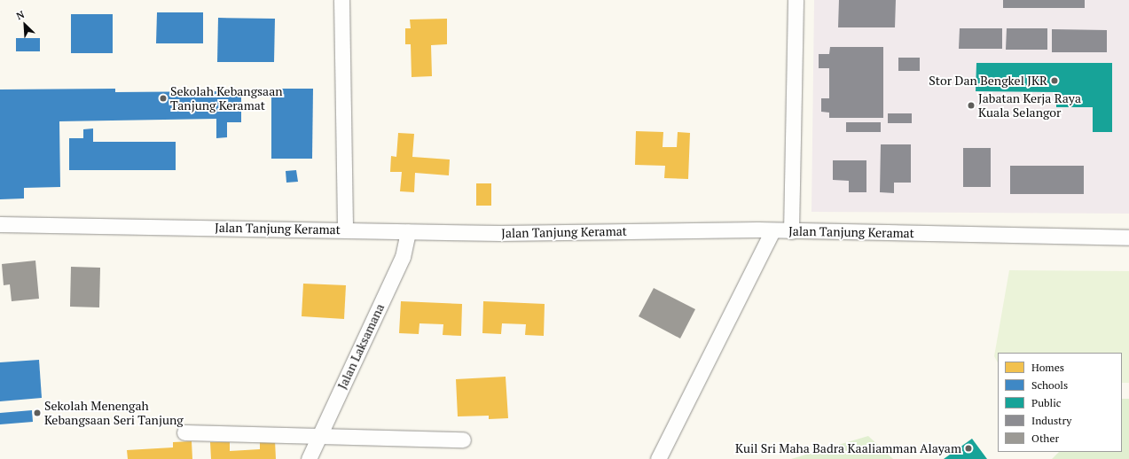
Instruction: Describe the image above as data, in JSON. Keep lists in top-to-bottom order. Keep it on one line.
{"streets":{"street":["Jalan Tanjung Keramat","Jalan Laksamana"]},"crossings":[["Jalan Tanjung Keramat","Jalan Laksamana"]],"places":["Stor Dan Bengkel JKR","Sekolah Kebangsaan Tanjung Keramat","Jabatan Kerja Raya Kuala Selangor","Sekolah Menengah Kebangsaan Seri Tanjung","Kuil Sri Maha Badra Kaaliamman Alayam"],"legend":["Homes","Schools","Public","Industry","Other"],"north":"top left"}
